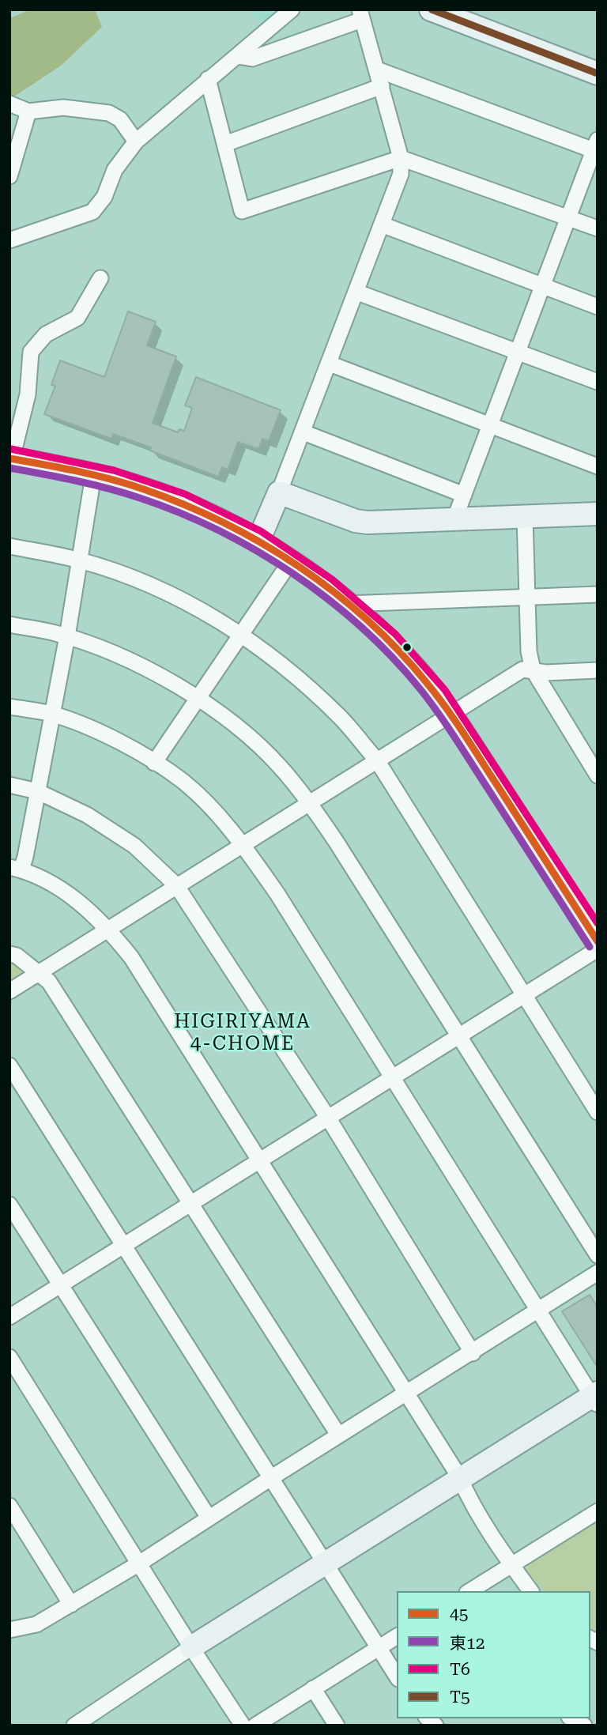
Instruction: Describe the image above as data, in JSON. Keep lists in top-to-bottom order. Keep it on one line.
{"districts":["HIGIRIYAMA 4-CHOME"],"lines":["transit line T5","transit line T6","transit line 45","transit line 東12"],"legend":["45","東12","T6","T5"]}
